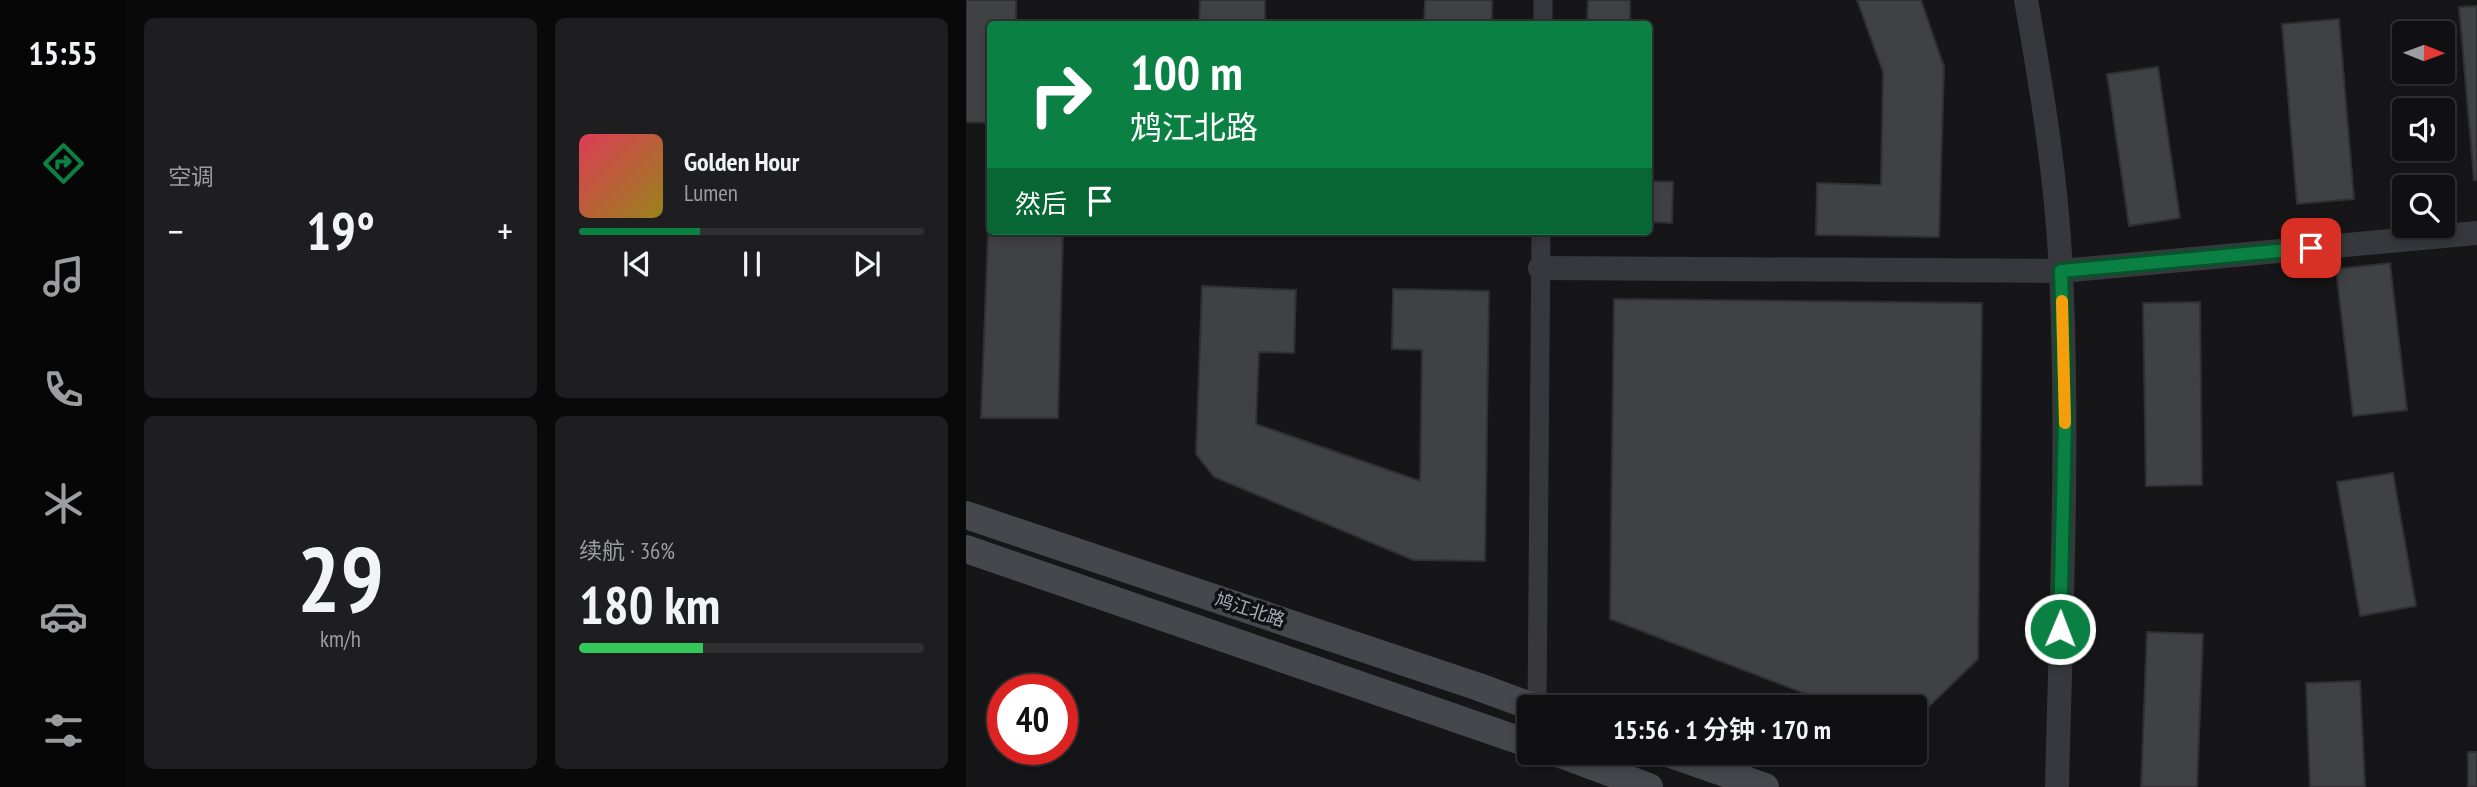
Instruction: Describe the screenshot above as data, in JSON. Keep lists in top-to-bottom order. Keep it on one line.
{"streets":{"main road":["鸠江北路"]},"north":"right","page":{"tabs":"15:55","tile":["空调",["29","km/h"],["续航 · 36%","180 km"]],"turn":["100 m","鸩江北路"],"song":["Golden Hour","Lumen"],"then":"然后","heat":["−","19°","+"],"limit":"40","trip":"15:56 · 1 分钟 · 170 m"}}
